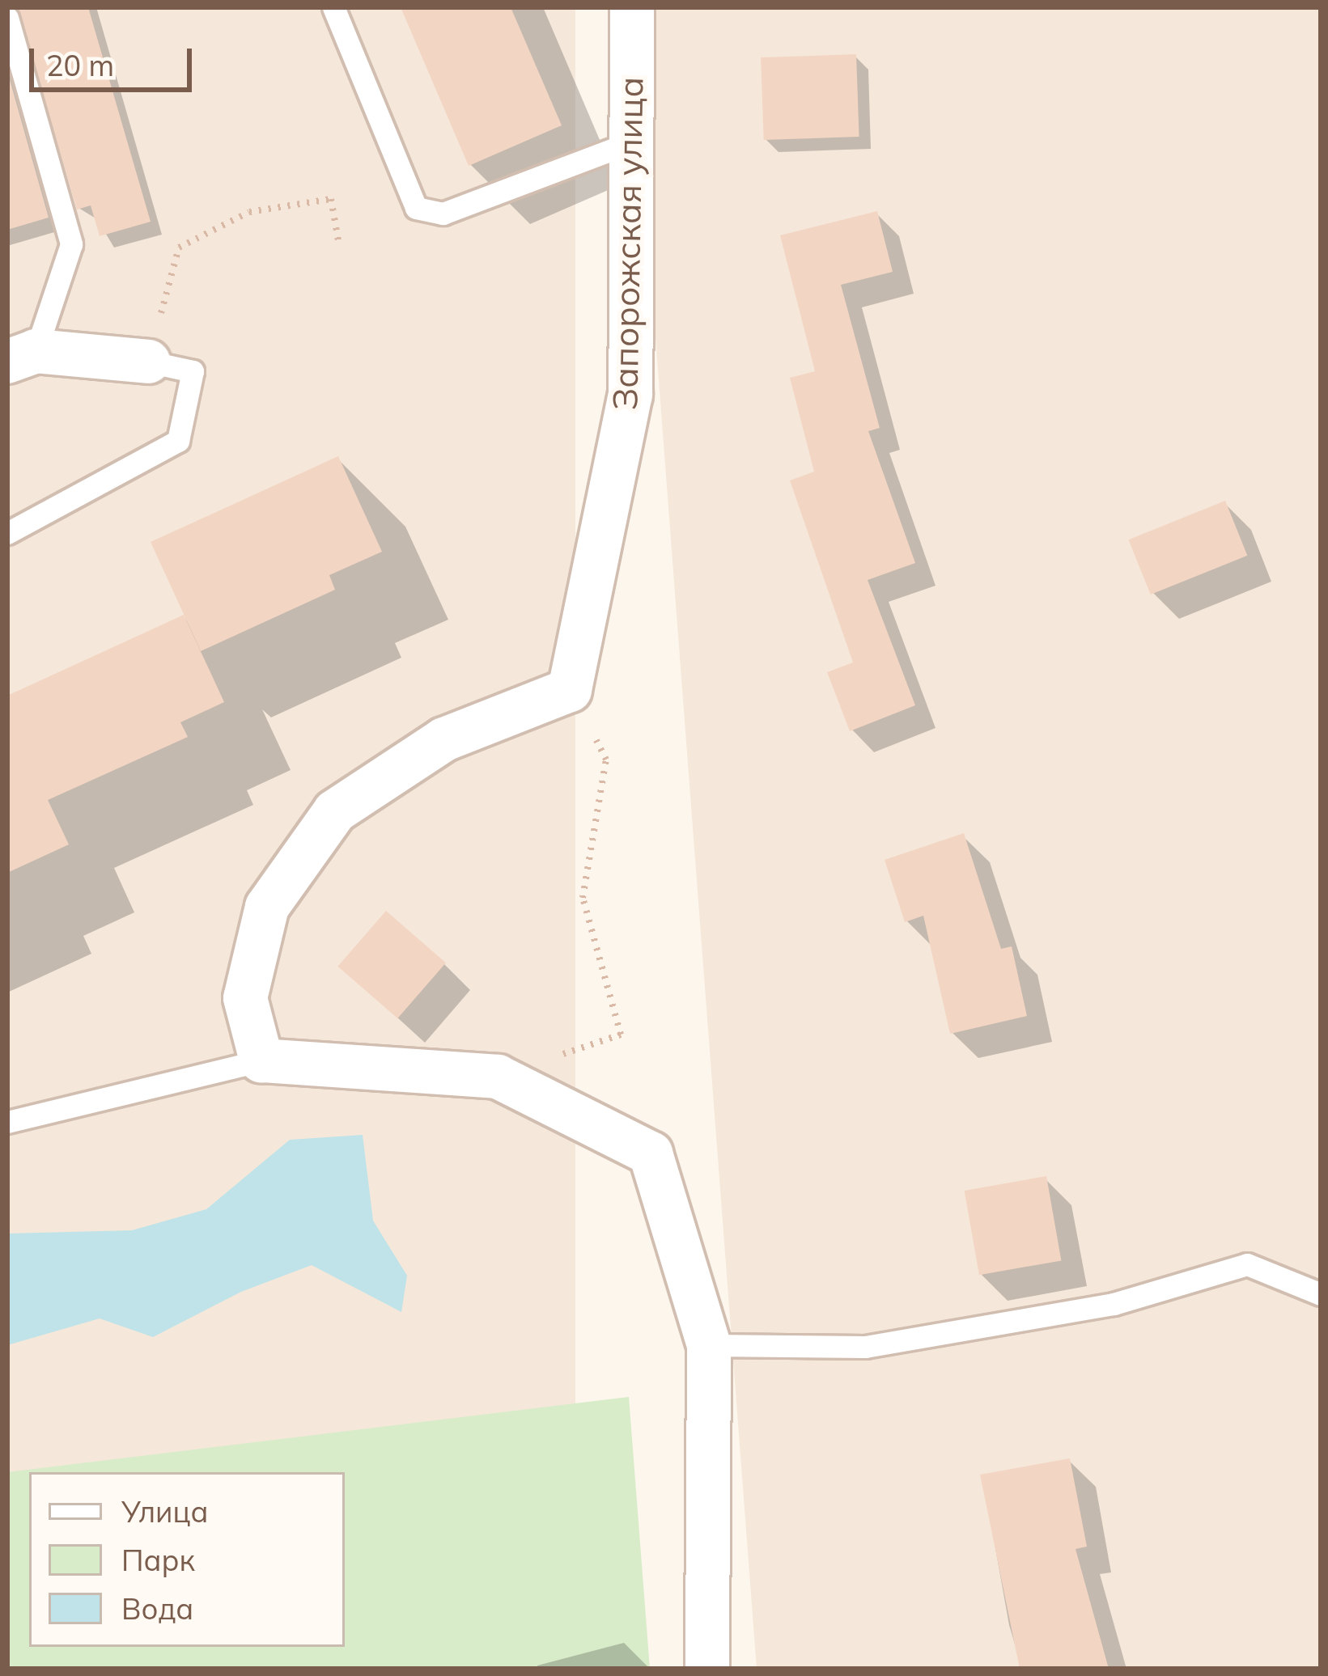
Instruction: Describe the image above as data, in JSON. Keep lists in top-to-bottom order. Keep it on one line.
{"streets":{"street":["Запорожская улица"]},"legend":["Улица","Парк","Вода"],"scale_bar":"20 m"}
